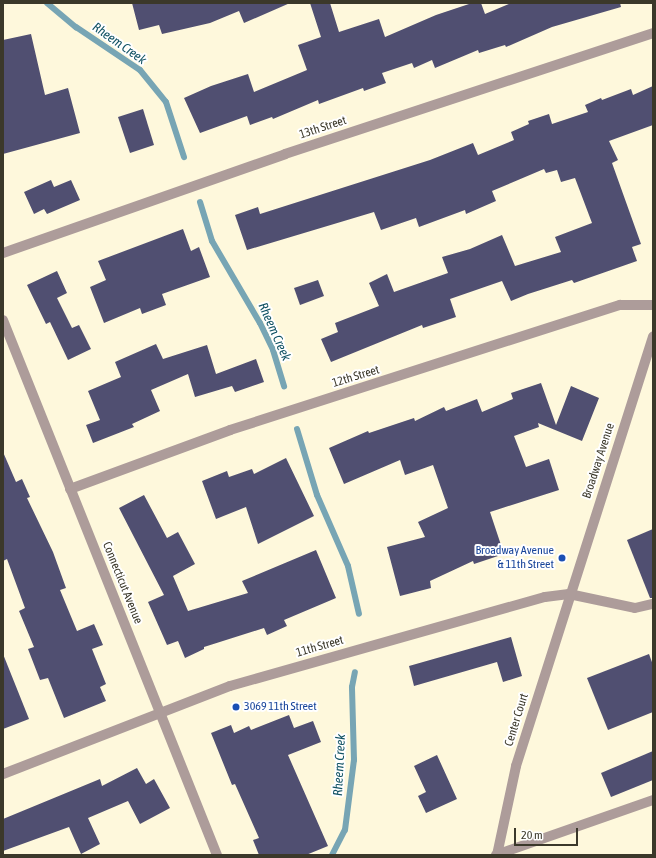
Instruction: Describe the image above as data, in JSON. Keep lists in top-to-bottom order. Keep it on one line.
{"streets":{"street":["13th Street","12th Street","Broadway Avenue","Connecticut Avenue","11th Street","Center Court"]},"crossings":[["12th Street","Connecticut Avenue"],["Broadway Avenue","11th Street"],["Broadway Avenue","Center Court"],["Connecticut Avenue","11th Street"],["11th Street","Center Court"]],"water":["Rheem Creek"],"places":["Broadway Avenue & 11th Street","3069 11th Street"],"scale_bar":"20 m"}
